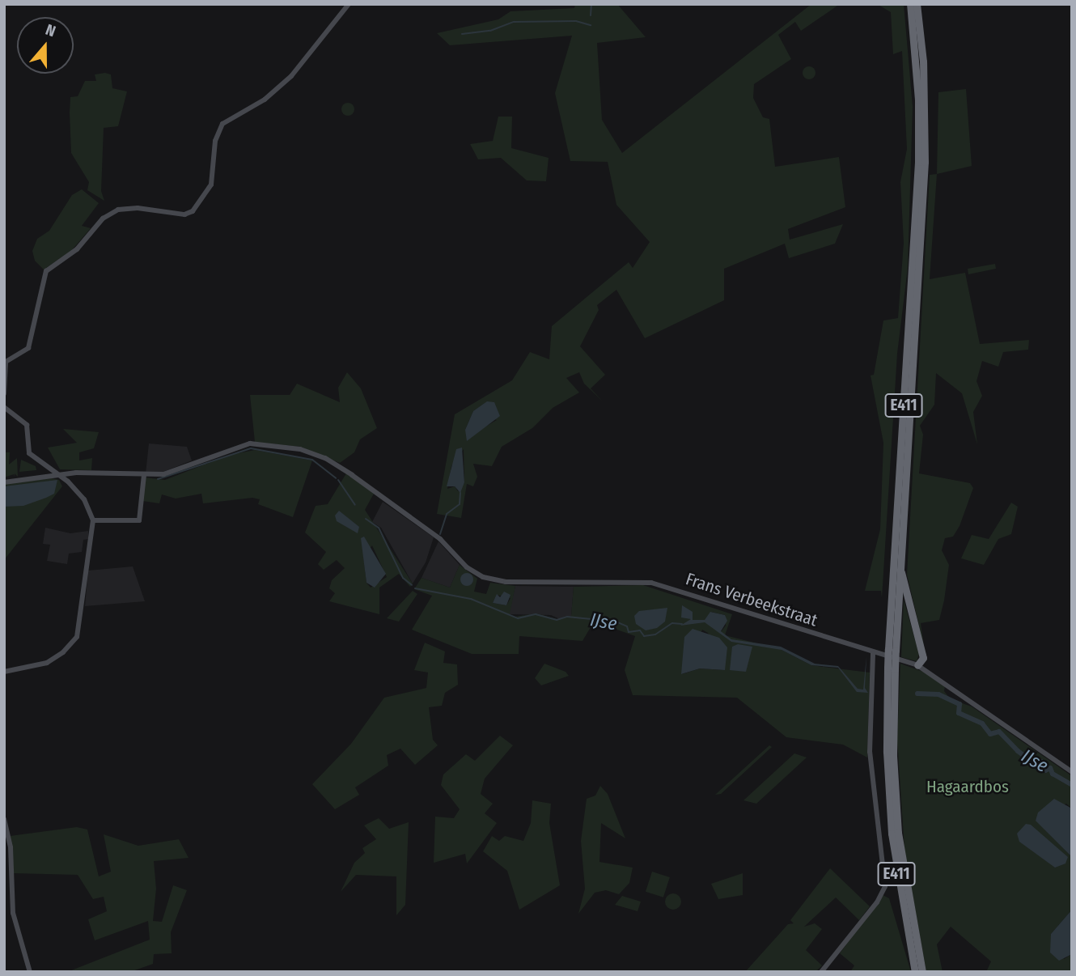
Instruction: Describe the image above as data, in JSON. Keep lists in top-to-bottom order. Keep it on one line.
{"streets":{"highway":["E411"],"street":["Frans Verbeekstraat"]},"water":["IJse"],"parks":["Hagaardbos"],"north":"top"}
